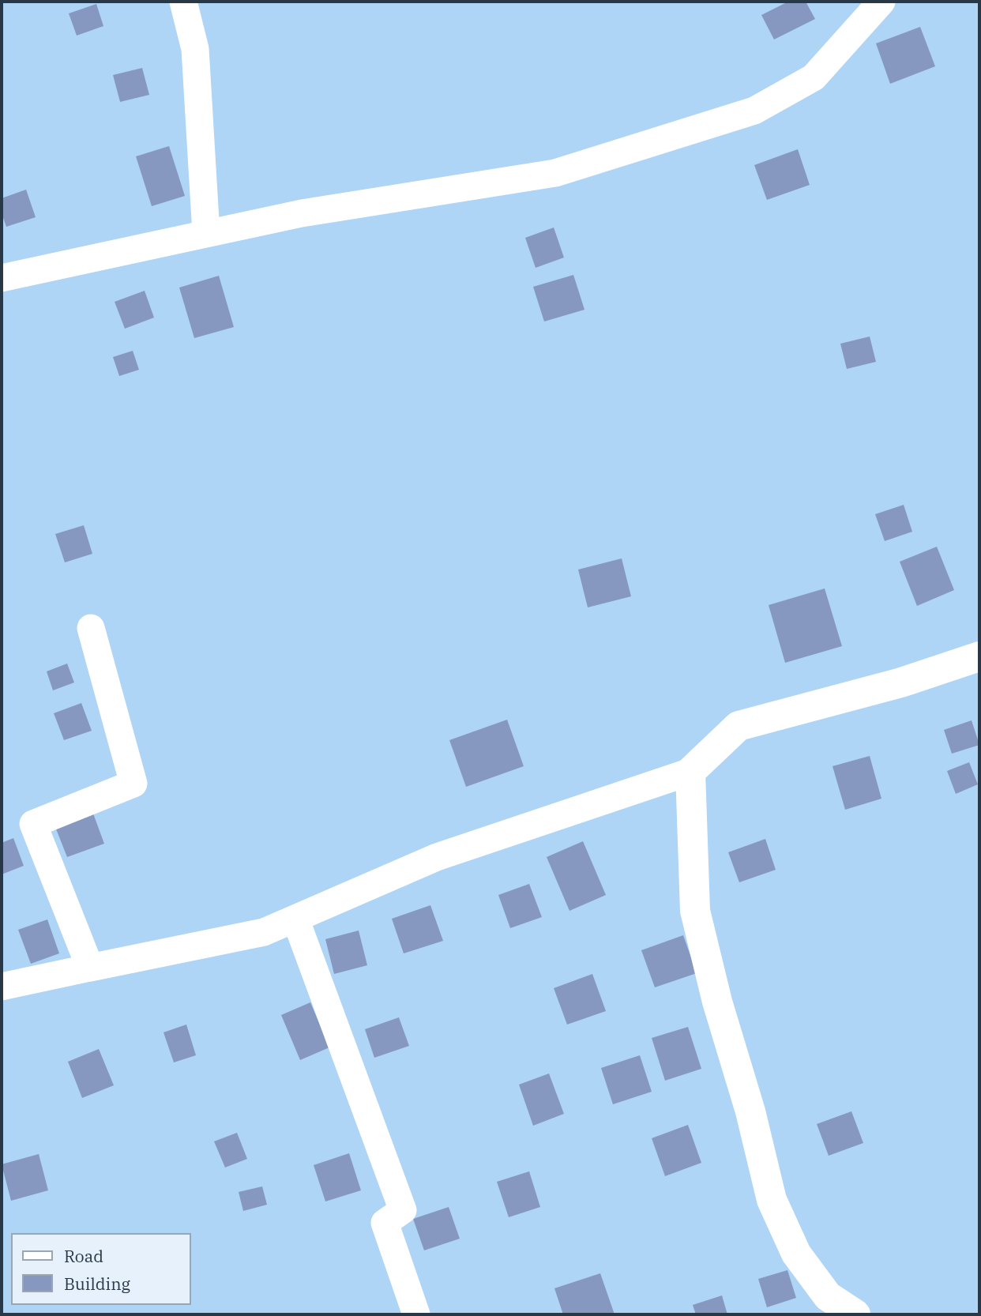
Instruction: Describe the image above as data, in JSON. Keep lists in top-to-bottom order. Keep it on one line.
{"legend":["Road","Building"]}
